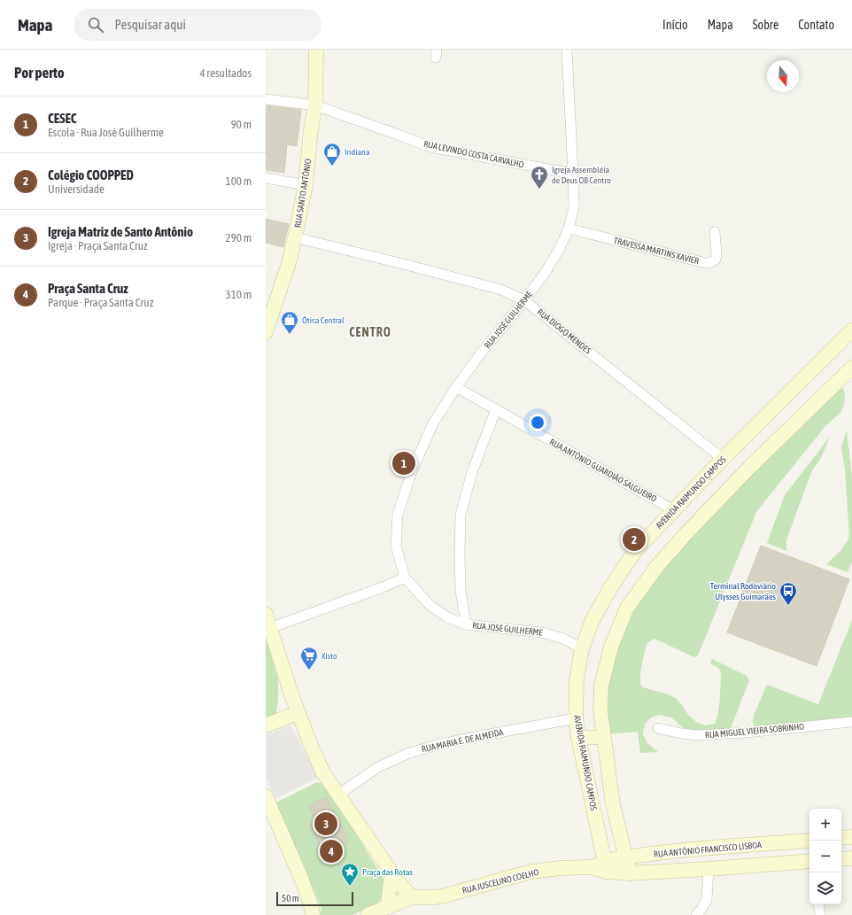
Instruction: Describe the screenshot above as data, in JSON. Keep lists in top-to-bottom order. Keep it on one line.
{"streets":{"main road":["RUA SANTO ANTÔNIO","AVENIDA RAIMUNDO CAMPOS","RUA ANTÔNIO FRANCISCO LISBOA","RUA JUSCELINO COELHO"],"street":["RUA LEVINDO COSTA CARVALHO","TRAVESSA MARTINS XAVIER","RUA JOSÉ GUILHERME","RUA DIOGO MENDES","RUA ANTÔNIO GUARDIÃO SALGUEIRO","RUA MIGUEL VIEIRA SOBRINHO","RUA MARIA E. DE ALMEIDA"]},"crossings":[["RUA LEVINDO COSTA CARVALHO","RUA SANTO ANTÔNIO"],["RUA LEVINDO COSTA CARVALHO","RUA JOSÉ GUILHERME"],["RUA SANTO ANTÔNIO","RUA DIOGO MENDES"],["TRAVESSA MARTINS XAVIER","RUA JOSÉ GUILHERME"],["RUA JOSÉ GUILHERME","RUA DIOGO MENDES"],["RUA JOSÉ GUILHERME","RUA ANTÔNIO GUARDIÃO SALGUEIRO"],["RUA JOSÉ GUILHERME","AVENIDA RAIMUNDO CAMPOS"],["RUA DIOGO MENDES","AVENIDA RAIMUNDO CAMPOS"],["RUA ANTÔNIO GUARDIÃO SALGUEIRO","AVENIDA RAIMUNDO CAMPOS"],["AVENIDA RAIMUNDO CAMPOS","RUA MARIA E. DE ALMEIDA"],["AVENIDA RAIMUNDO CAMPOS","RUA ANTÔNIO FRANCISCO LISBOA"],["AVENIDA RAIMUNDO CAMPOS","RUA JUSCELINO COELHO"],["RUA ANTÔNIO FRANCISCO LISBOA","RUA JUSCELINO COELHO"]],"districts":["CENTRO"],"places":{"shop":["Indiana","Ótica Central"],"church":["Igreja Assembléia de Deus OB Centro"],"bus stop":["Terminal Rodoviário Ulysses Guimarães"],"supermarket":["Xisto"],"place":["Praça das Rotas"]},"scale_bar":"50 m","north":"bottom","page":{"header":"Mapa","search":"Pesquisar aqui","nav":["Início","Mapa","Sobre","Contato"],"heading":["Por perto","4 resultados"],"list":[{"mark":"1","name":"CESEC","note":"Escola · Rua José Guilherme","value":"90 m"},{"mark":"2","name":"Colégio COOPPED","note":"Universidade","value":"100 m"},{"mark":"3","name":"Igreja Matriz de Santo Antônio","note":"Igreja · Praça Santa Cruz","value":"290 m"},{"mark":"4","name":"Praça Santa Cruz","note":"Parque · Praça Santa Cruz","value":"310 m"}],"pins":["1","2","3","4"],"map_buttons":["+","−"],"scale":"50 m"}}
